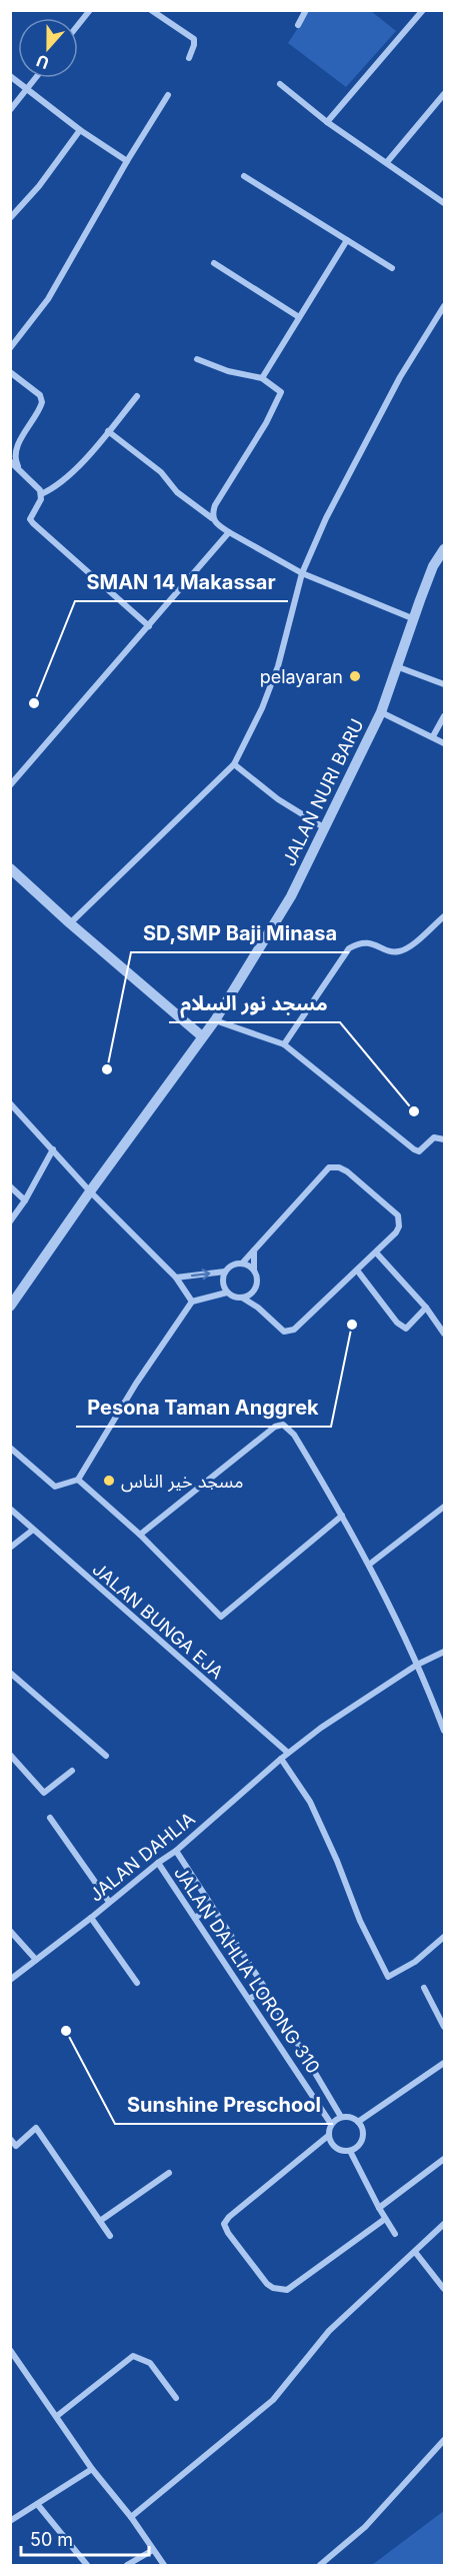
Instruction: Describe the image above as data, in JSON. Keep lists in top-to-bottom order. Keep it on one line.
{"streets":{"street":["JALAN NURI BARU","JALAN BUNGA EJA","JALAN DAHLIA","JALAN DAHLIA LORONG 310"]},"crossings":[["JALAN BUNGA EJA","JALAN DAHLIA"],["JALAN DAHLIA","JALAN DAHLIA LORONG 310"]],"places":["pelayaran","SMAN 14 Makassar","SD,SMP Baji Minasa","مسجد نور السلام","Pesona Taman Anggrek","مسجد خير الناس","Sunshine Preschool"],"scale_bar":"50 m","north":"bottom"}
